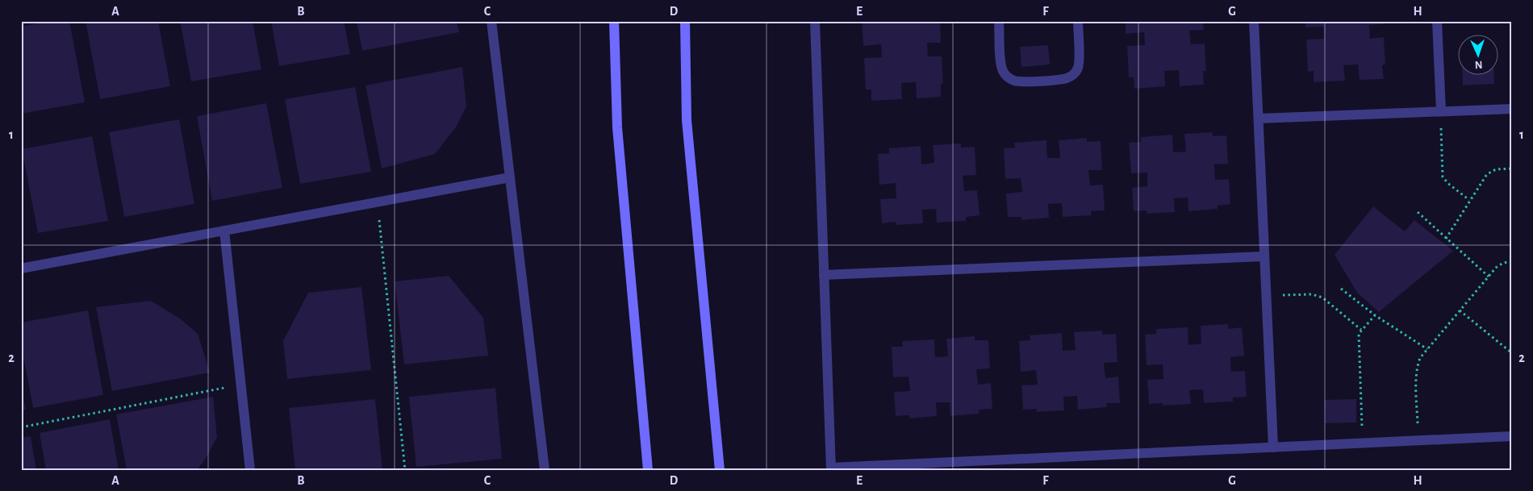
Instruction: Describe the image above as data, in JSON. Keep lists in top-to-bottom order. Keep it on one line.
{"north":"bottom","grid":{"columns":["A","B","C","D","E","F","G","H"],"rows":["1","2"]}}
